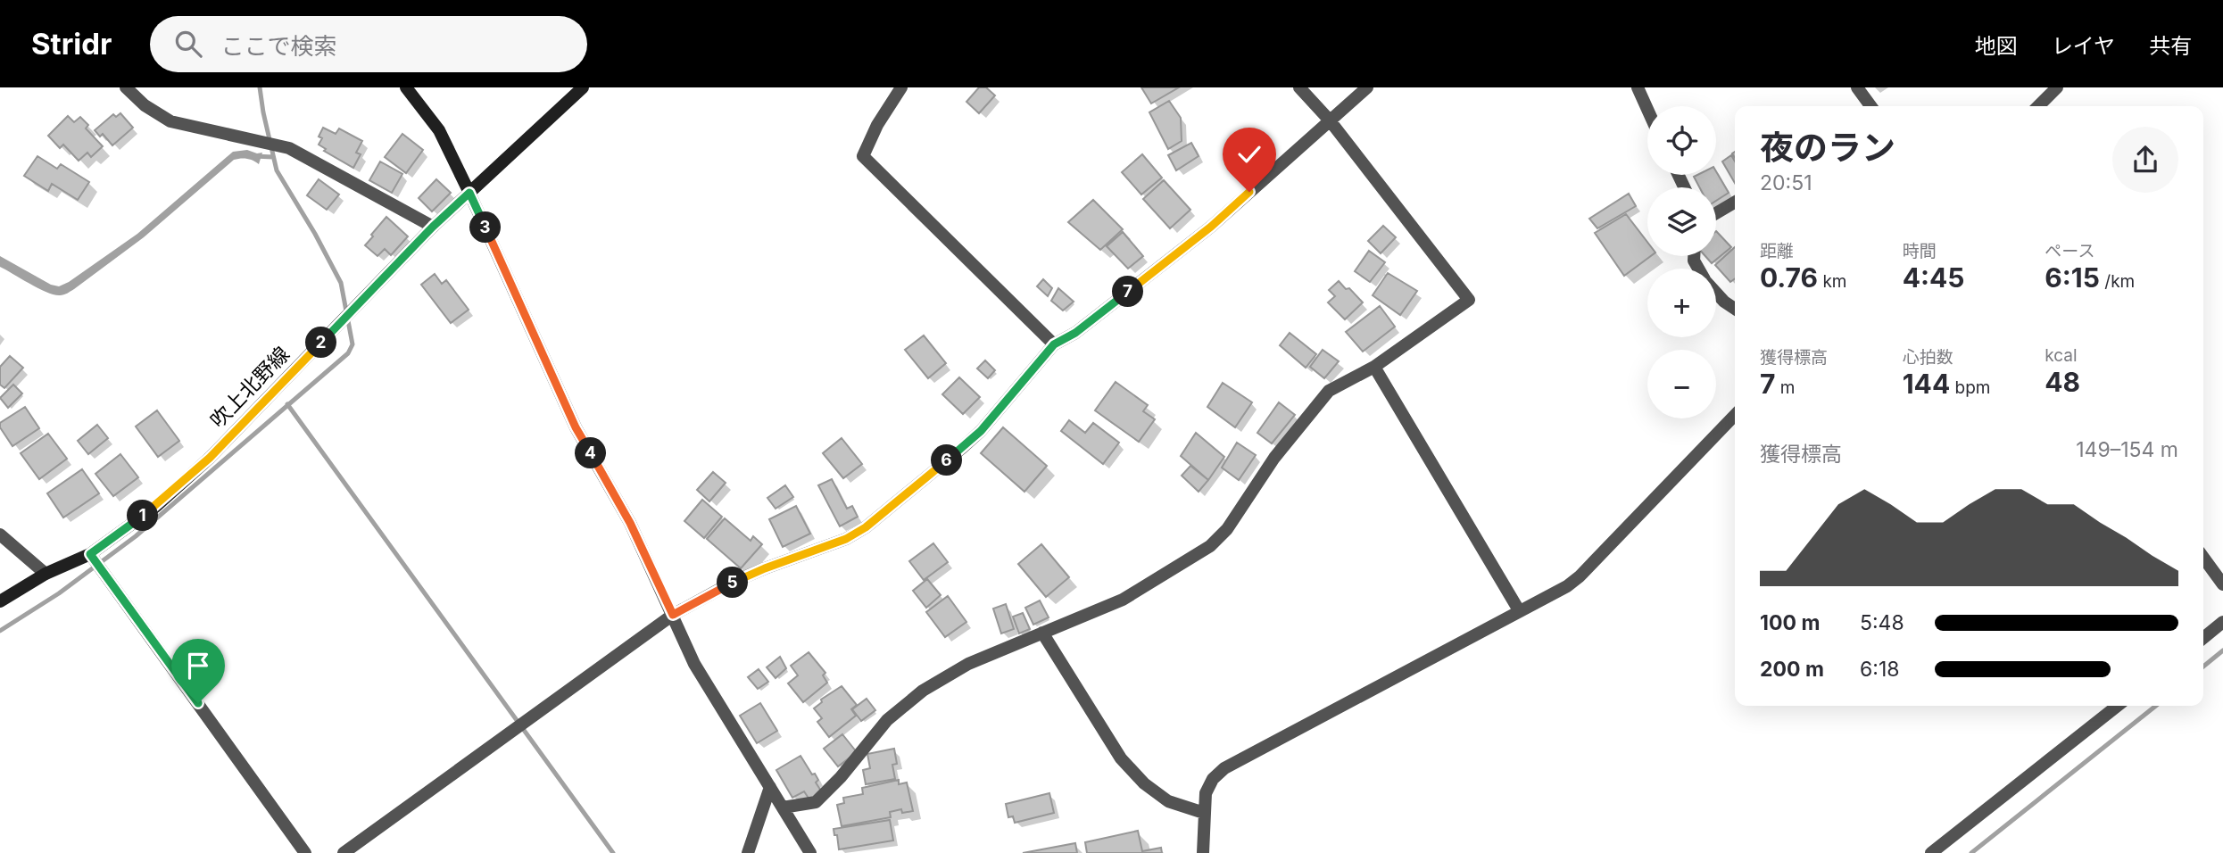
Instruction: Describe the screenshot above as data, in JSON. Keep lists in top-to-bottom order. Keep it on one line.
{"streets":{"main road":["吹上北野線"]},"page":{"header":"Stridr","search":"ここで検索","nav":["地図","レイヤ","共有"],"map_buttons":["+","−"],"heading":["夜のラン","20:51"],"pins":["3","7","2","4","6","1","5"],"stats":[["距離","0.76 km"],["時間","4:45"],["ペース","6:15 /km"],["獲得標高","7 m"],["心拍数","144 bpm"],["kcal","48"]],"chart":["獲得標高","149–154 m"],"list":[{"name":"100 m","note":"5:48"},{"name":"200 m","note":"6:18"}]}}
